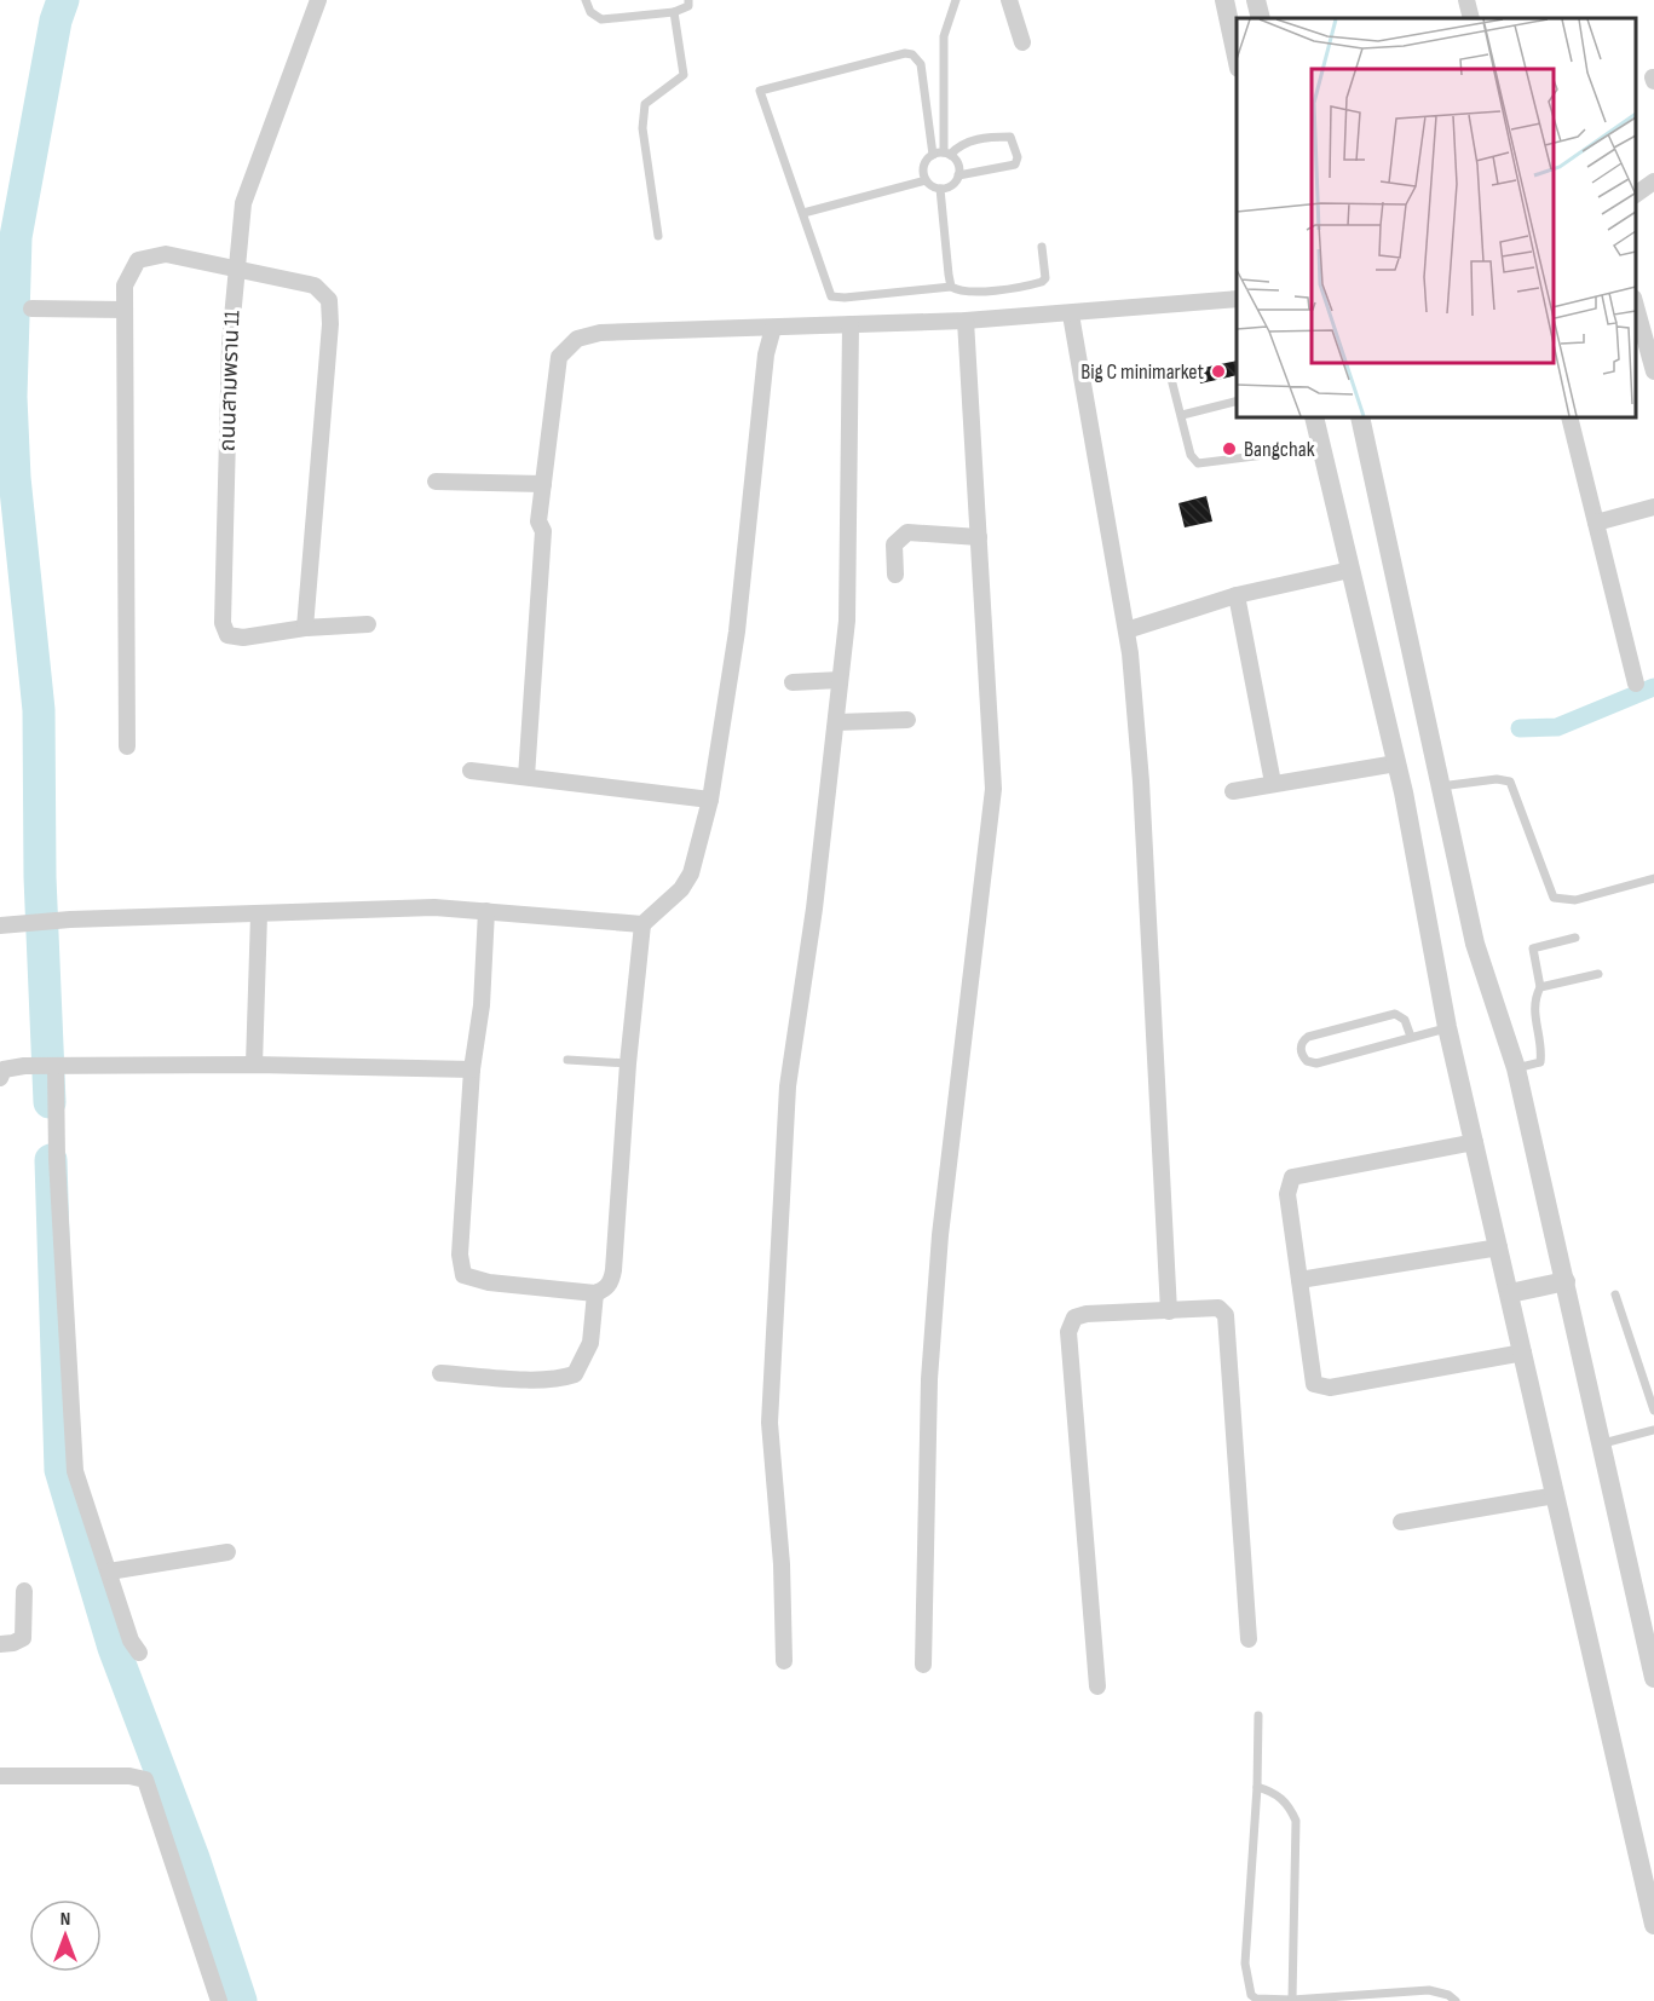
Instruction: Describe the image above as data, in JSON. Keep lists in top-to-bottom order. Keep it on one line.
{"streets":{"street":["ถนนสามพราน 11"]},"places":["Big C minimarket","Bangchak"],"north":"top"}
